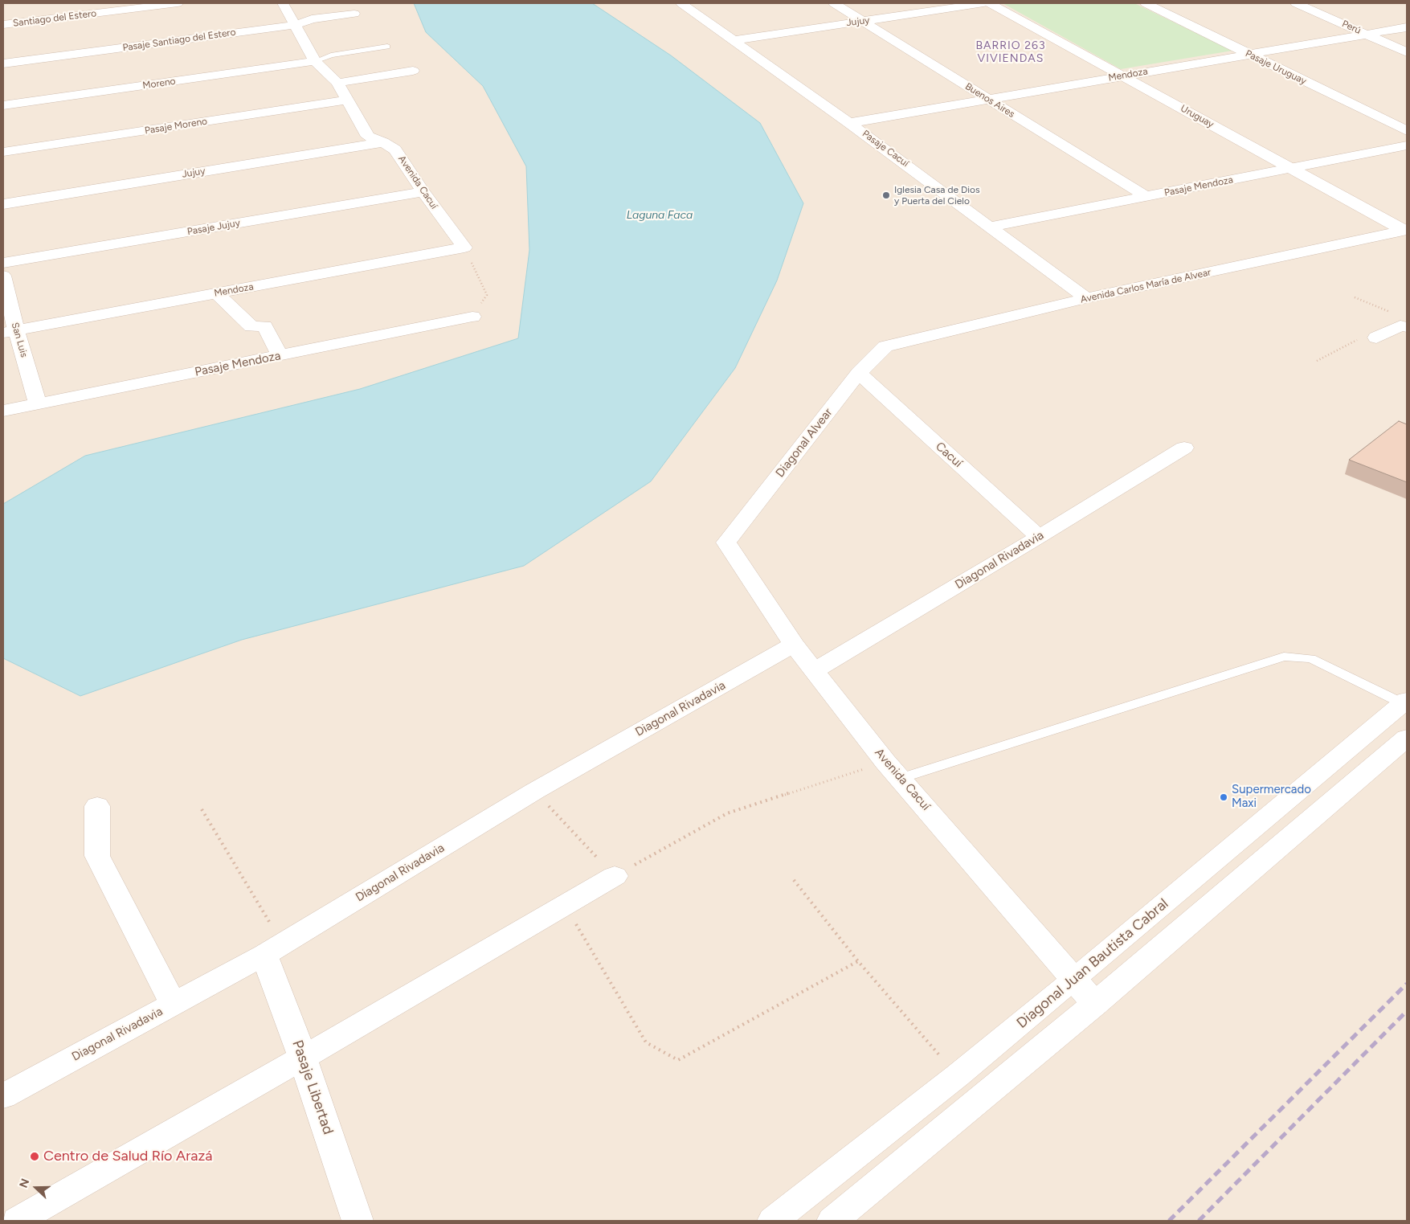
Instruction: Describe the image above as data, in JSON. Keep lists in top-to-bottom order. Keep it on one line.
{"streets":{"street":["Santiago del Estero","Jujuy","Perú","Pasaje Santiago del Estero","Pasaje Uruguay","Mendoza","Moreno","Buenos Aires","Uruguay","Pasaje Moreno","Pasaje Cacuí","Avenida Cacuí","Pasaje Mendoza","Pasaje Jujuy","Avenida Carlos María de Alvear","San Luis","Diagonal Alvear","Cacuí","Diagonal Rivadavia","Diagonal Juan Bautista Cabral","Pasaje Libertad"]},"crossings":[["Jujuy","Buenos Aires"],["Jujuy","Pasaje Cacuí"],["Jujuy","Avenida Cacuí"],["Perú","Mendoza"],["Pasaje Santiago del Estero","Avenida Cacuí"],["Pasaje Uruguay","Mendoza"],["Mendoza","Buenos Aires"],["Mendoza","Uruguay"],["Mendoza","Pasaje Cacuí"],["Mendoza","Avenida Cacuí"],["Mendoza","San Luis"],["Moreno","Avenida Cacuí"],["Buenos Aires","Pasaje Mendoza"],["Uruguay","Pasaje Mendoza"],["Uruguay","Avenida Carlos María de Alvear"],["Pasaje Moreno","Avenida Cacuí"],["Pasaje Cacuí","Pasaje Mendoza"],["Pasaje Cacuí","Avenida Carlos María de Alvear"],["Avenida Cacuí","Pasaje Jujuy"],["Avenida Cacuí","Diagonal Alvear"],["Avenida Cacuí","Diagonal Rivadavia"],["Avenida Cacuí","Diagonal Juan Bautista Cabral"],["Pasaje Mendoza","San Luis"],["Avenida Carlos María de Alvear","Diagonal Alvear"],["Diagonal Alvear","Cacuí"],["Cacuí","Diagonal Rivadavia"],["Diagonal Rivadavia","Pasaje Libertad"]],"districts":["BARRIO 263 VIVIENDAS"],"water":["Laguna Faca"],"places":["Iglesia Casa de Dios y Puerta del Cielo","Supermercado Maxi","Centro de Salud Río Arazá"],"north":"left"}
